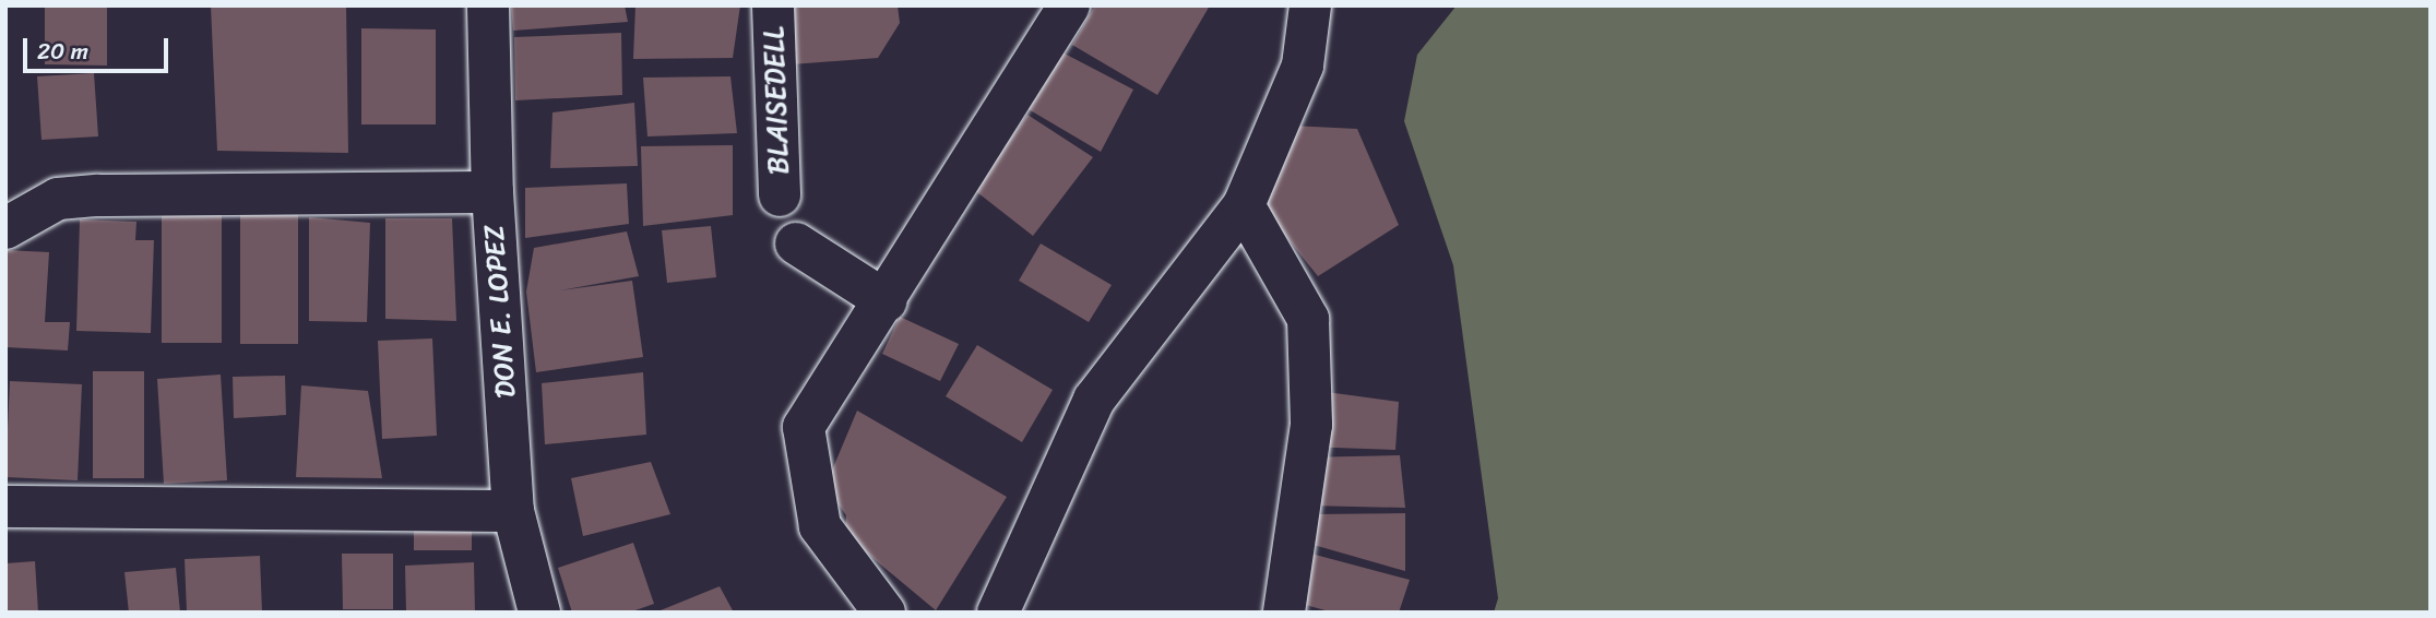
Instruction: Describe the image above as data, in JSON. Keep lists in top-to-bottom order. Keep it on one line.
{"streets":{"street":["BLAISEDELL","DON E. LOPEZ"]},"scale_bar":"20 m"}
